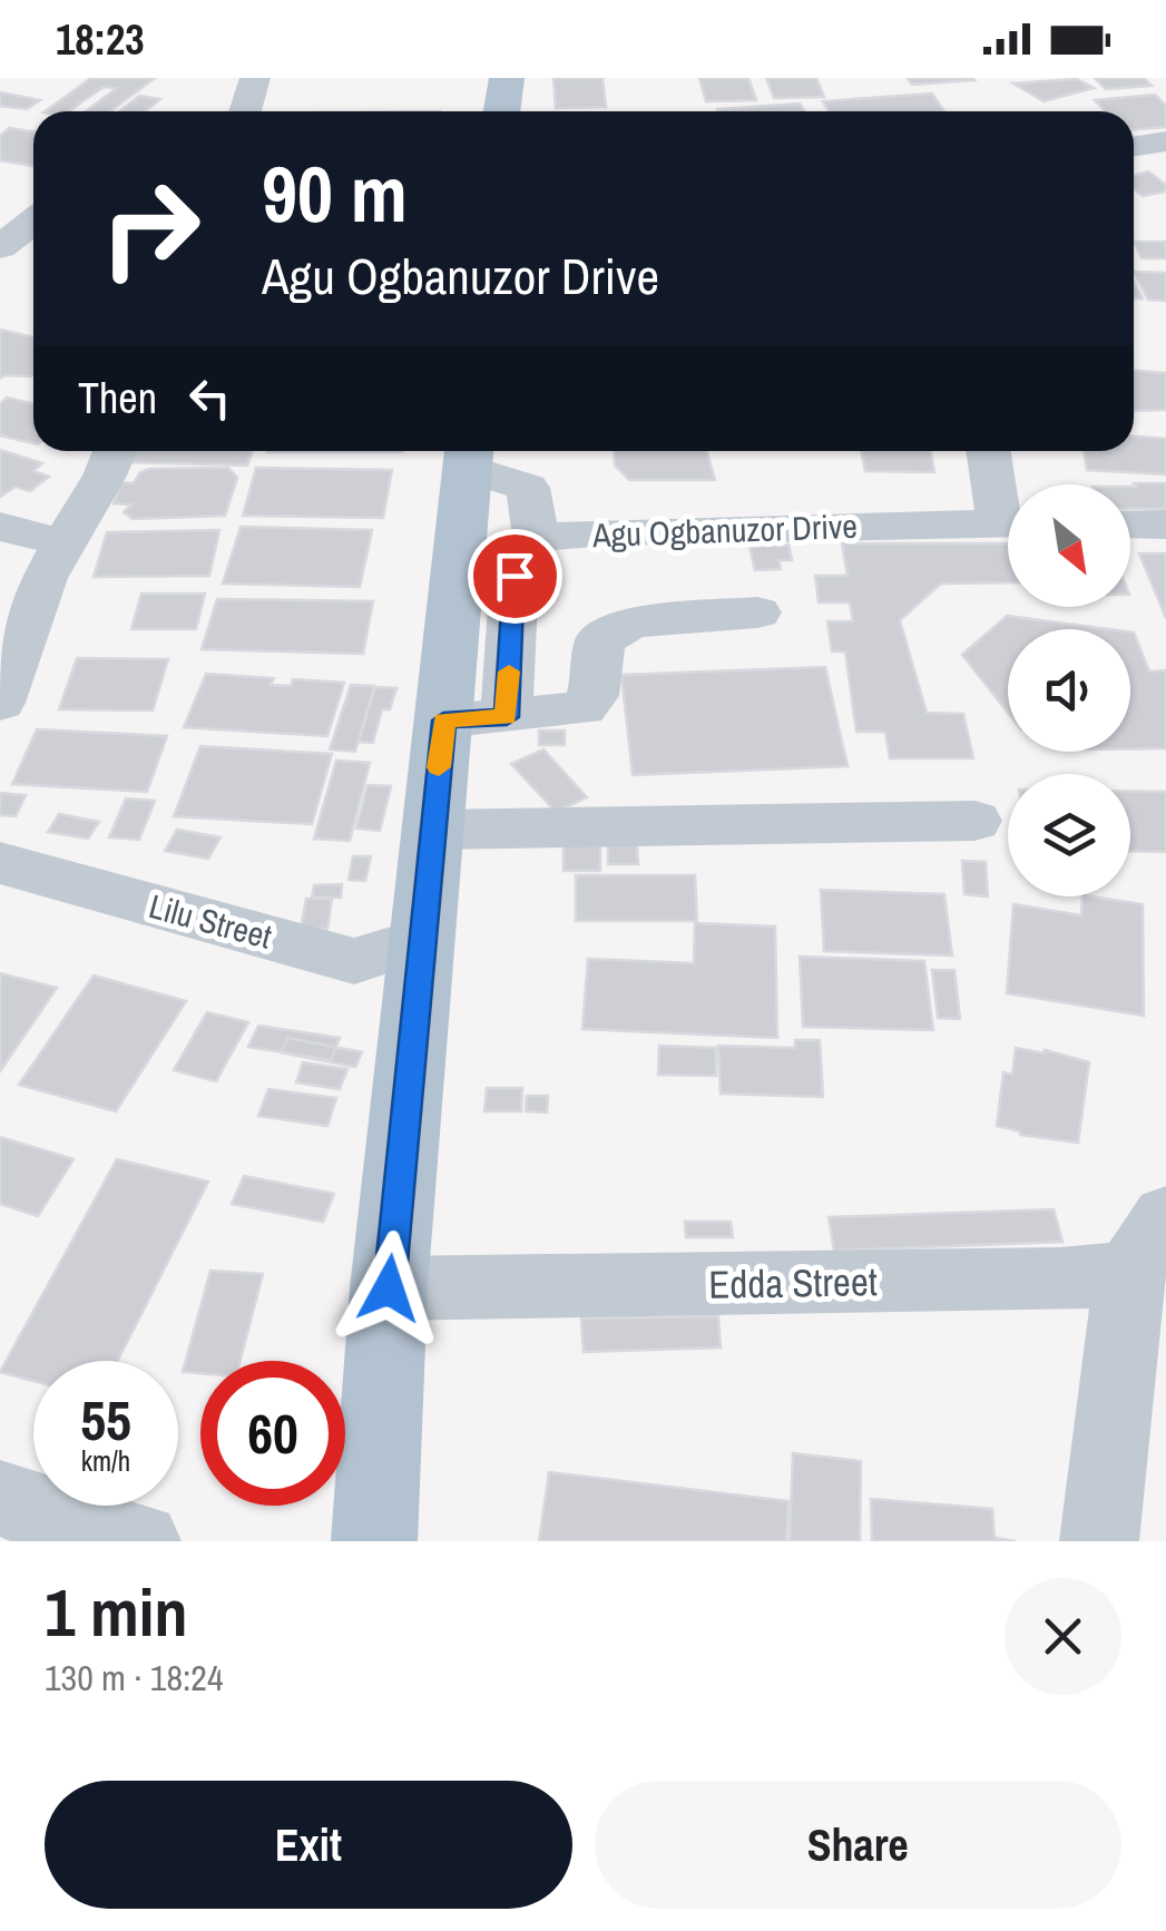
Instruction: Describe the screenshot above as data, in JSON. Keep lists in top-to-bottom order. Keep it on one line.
{"streets":{"street":["Agu Ogbanuzor Drive","Lilu Street","Edda Street"]},"north":"bottom right","page":{"status":"18:23","turn":["90 m","Agu Ogbanuzor Drive"],"then":"Then","speed":"55 km/h","limit":"60","heading":["1 min","130 m · 18:24"],"buttons":["Exit","Share"]}}
